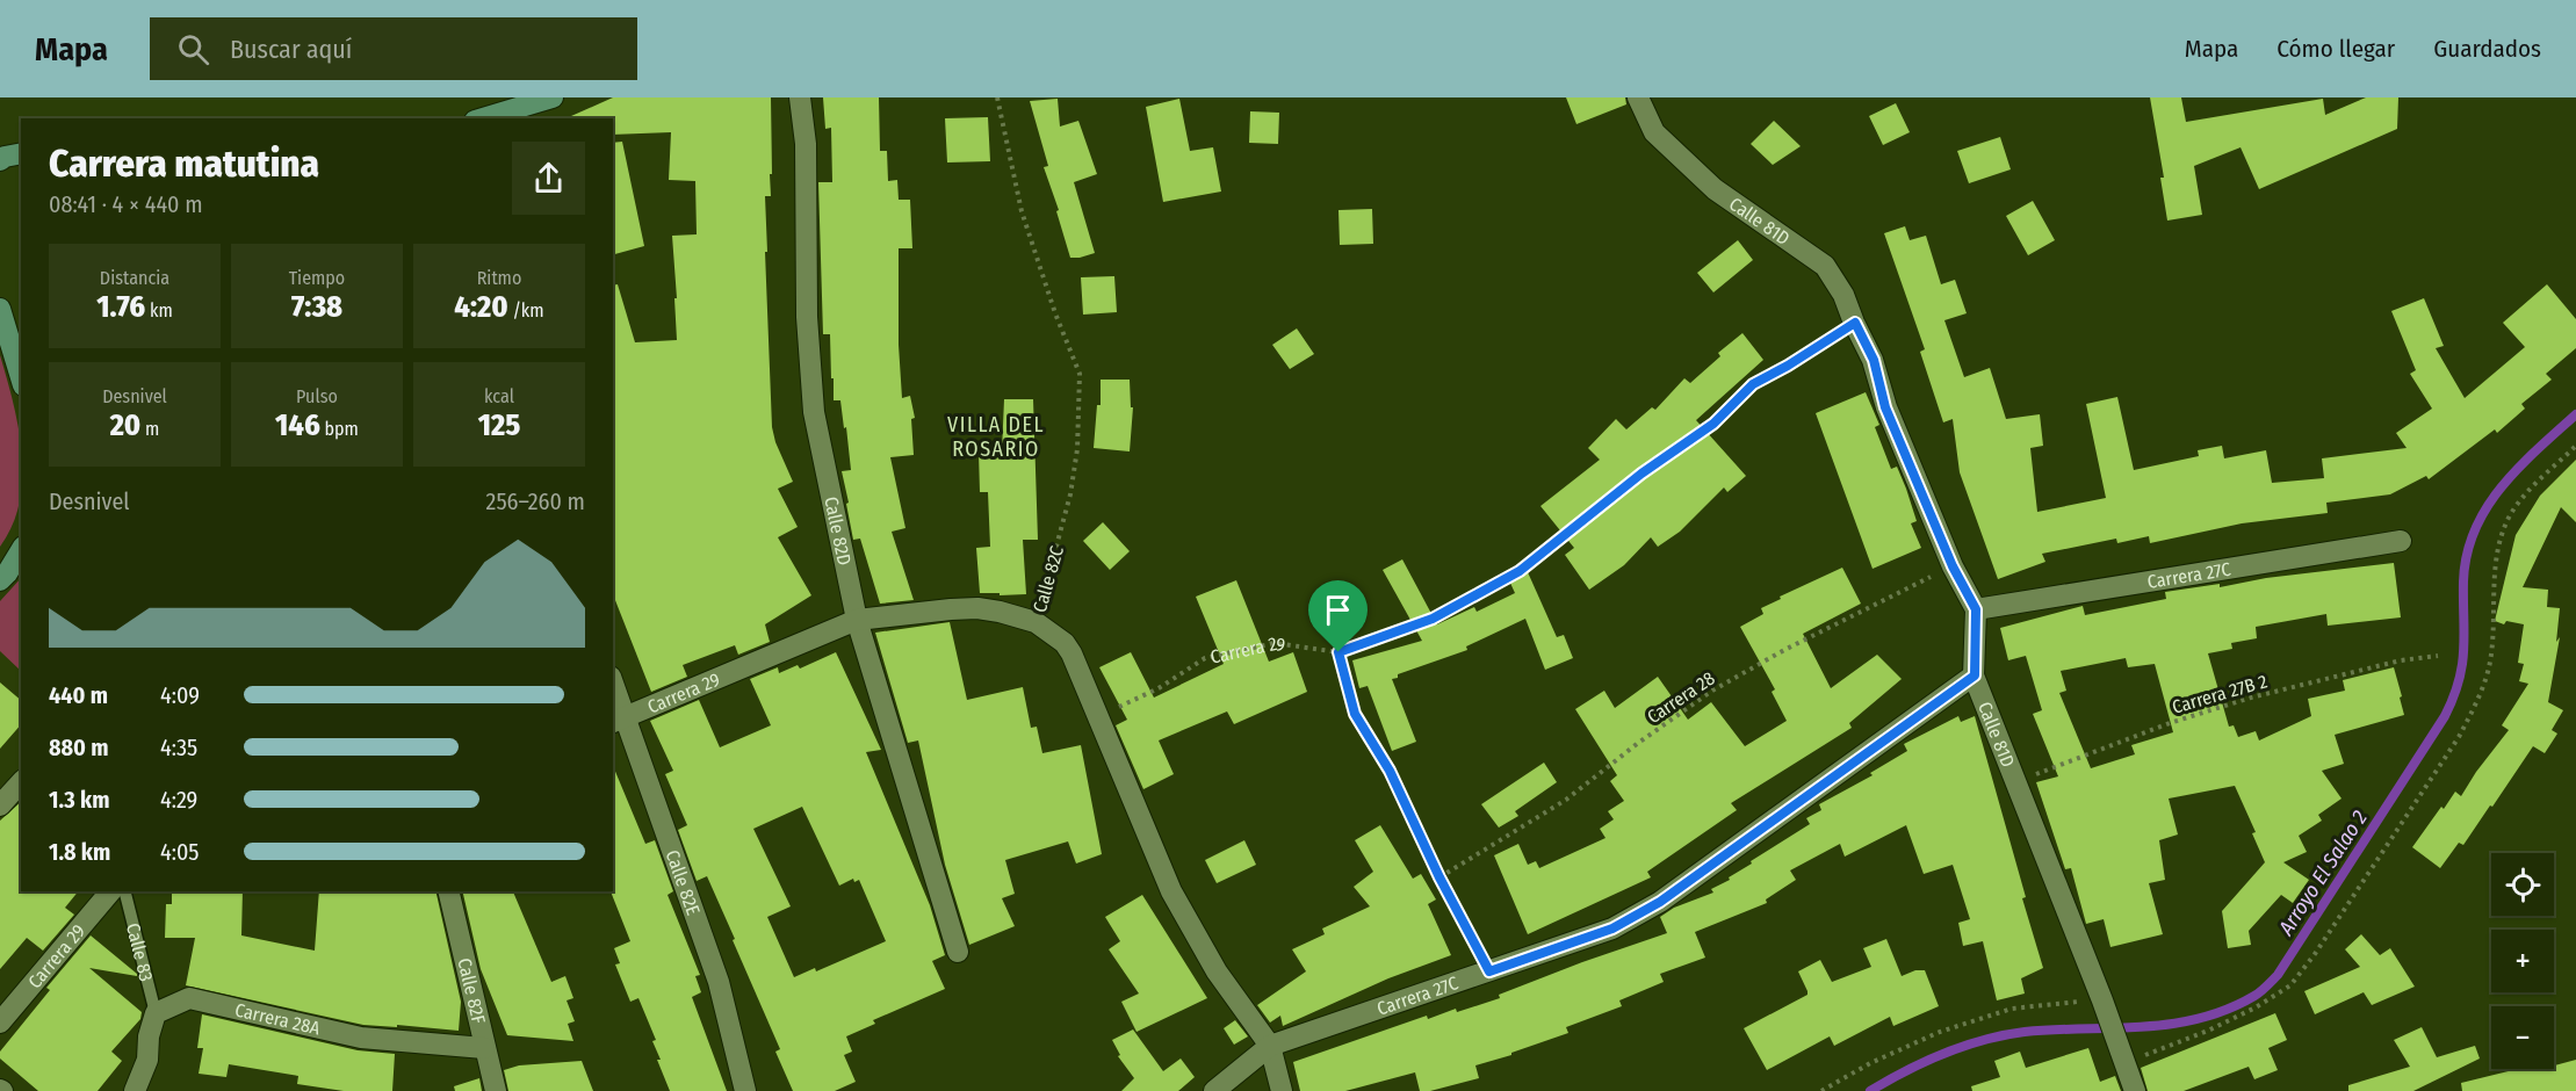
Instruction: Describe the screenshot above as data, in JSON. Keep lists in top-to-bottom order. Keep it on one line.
{"streets":{"street":["Calle 81D","Calle 82D","Carrera 27C","Calle 82C","Carrera 29","Calle 82E","Calle 82F","Carrera 28A"],"lane":["Calle 83"],"path":["Carrera 27B 2","Carrera 28"]},"crossings":[["Calle 81D","Carrera 27C"],["Calle 81D","Carrera 29"],["Calle 81D","Carrera 27B 2"],["Calle 81D","Carrera 28"],["Calle 82D","Carrera 29"],["Carrera 27C","Calle 82C"],["Calle 82C","Carrera 29"],["Carrera 29","Calle 82E"],["Calle 83","Carrera 28A"],["Calle 82F","Carrera 28A"]],"districts":["VILLA DEL ROSARIO"],"water":["Arroyo El Salao 2"],"page":{"header":"Mapa","search":"Buscar aquí","nav":["Mapa","Cómo llegar","Guardados"],"heading":["Carrera matutina","08:41 · 4 × 440 m"],"stats":[["Distancia","1.76 km"],["Tiempo","7:38"],["Ritmo","4:20 /km"],["Desnivel","20 m"],["Pulso","146 bpm"],["kcal","125"]],"chart":["Desnivel","256–260 m"],"list":[{"name":"440 m","note":"4:09"},{"name":"880 m","note":"4:35"},{"name":"1.3 km","note":"4:29"},{"name":"1.8 km","note":"4:05"}],"map_buttons":["+","−"]}}
